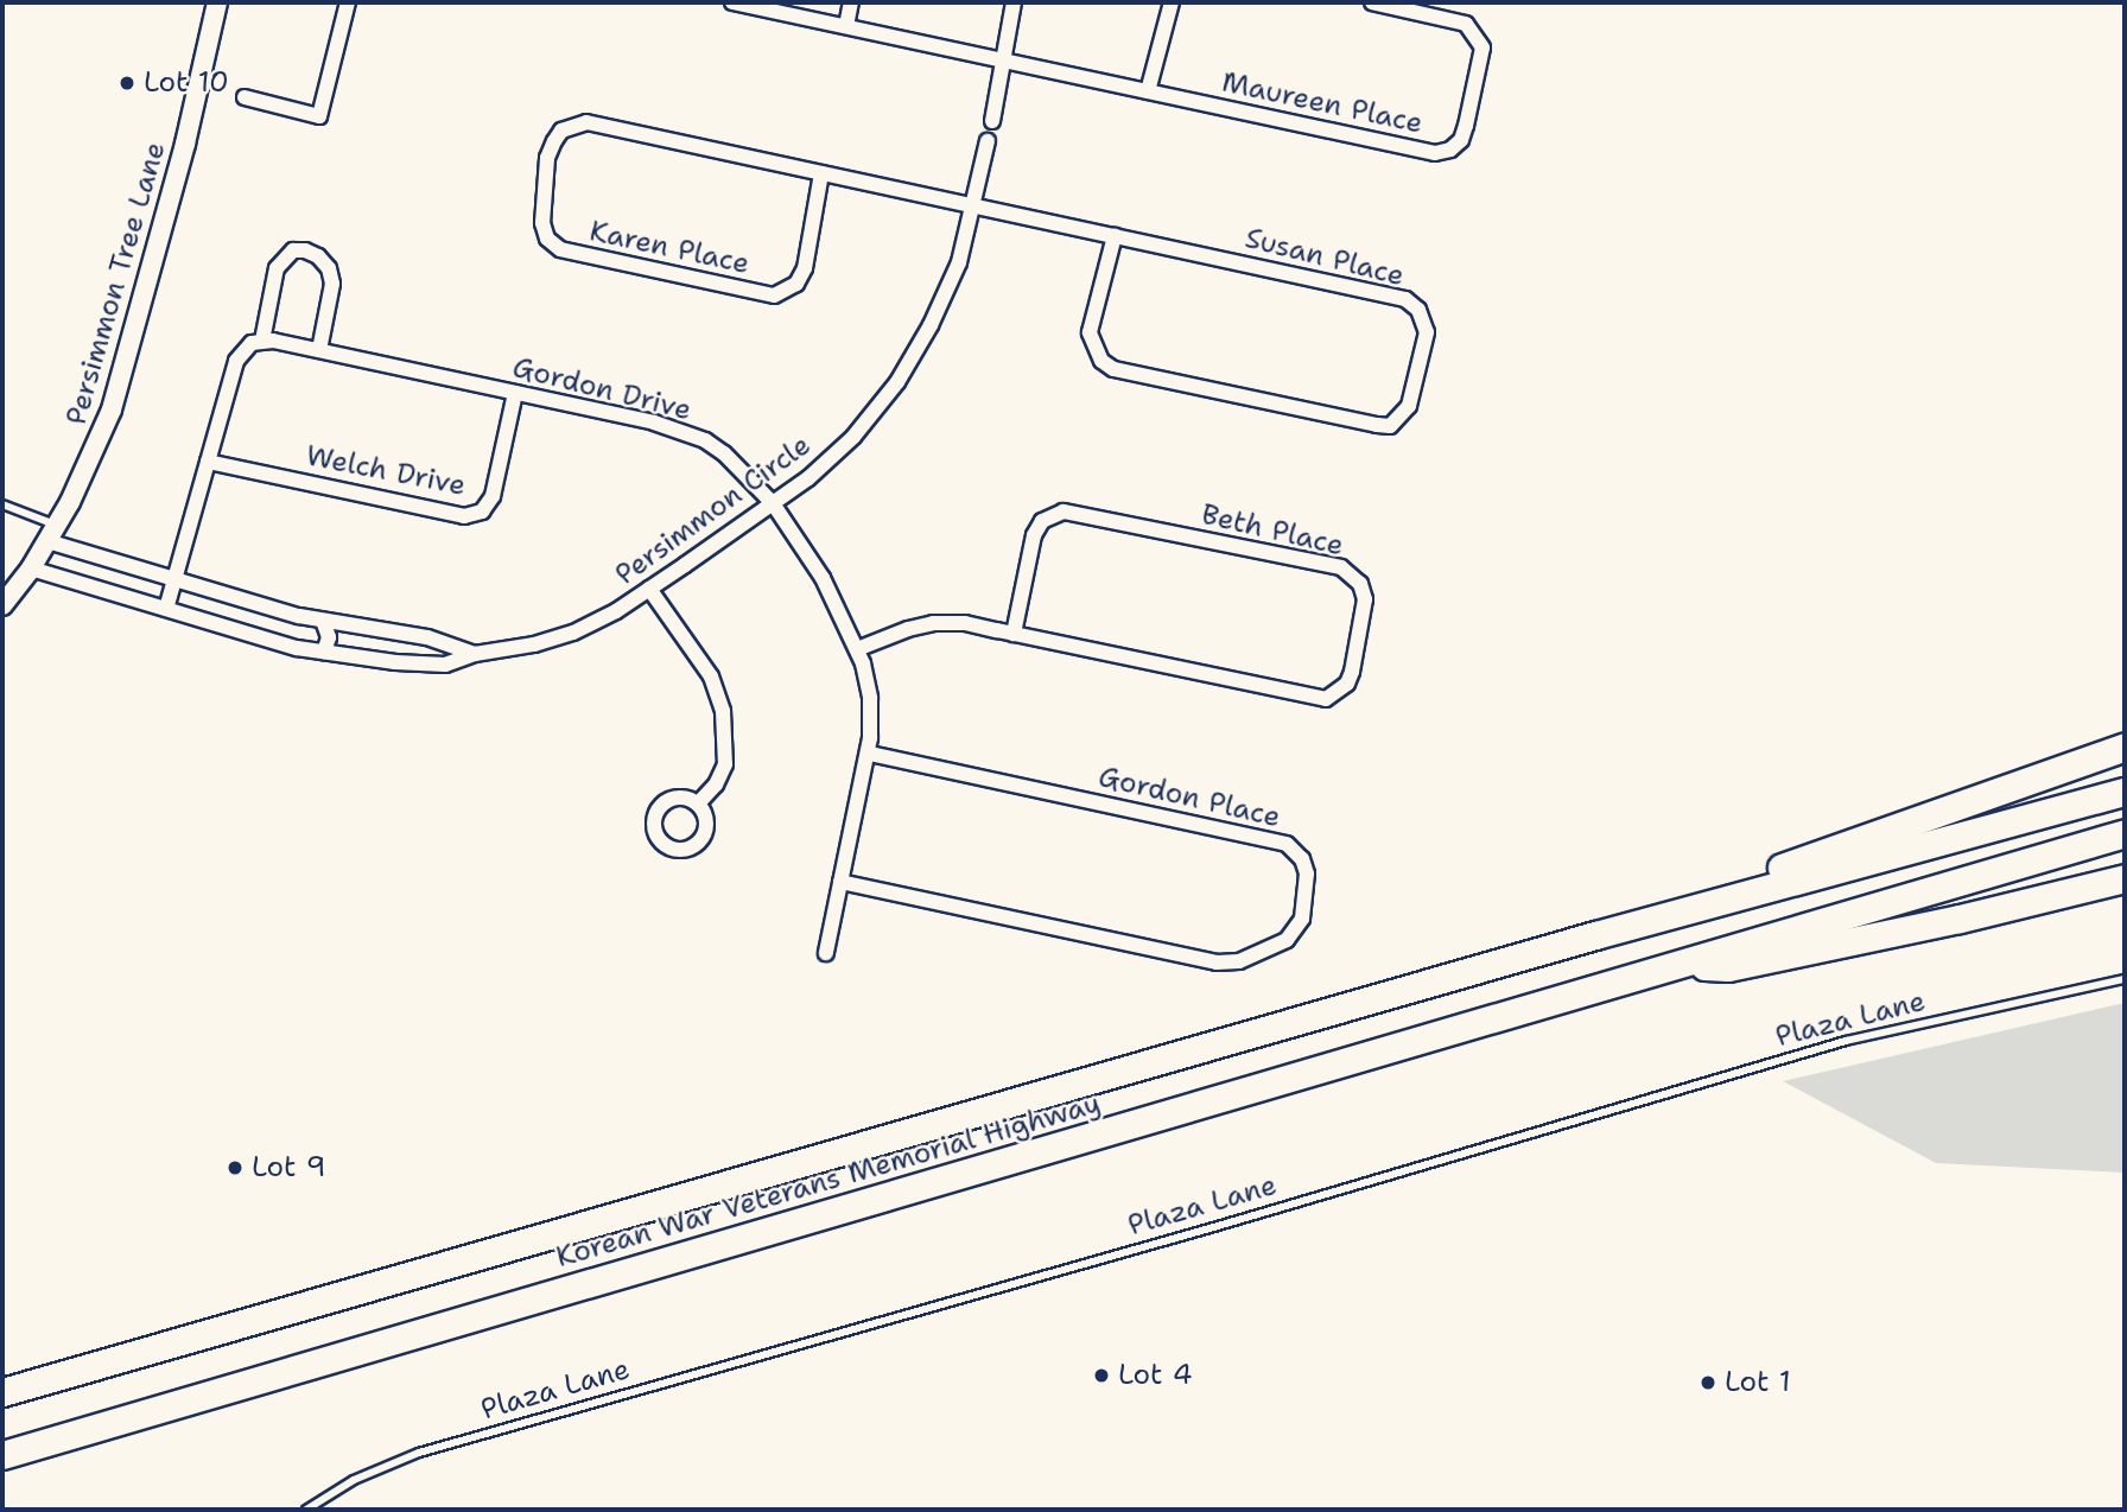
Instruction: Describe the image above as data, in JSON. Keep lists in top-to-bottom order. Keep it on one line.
{"streets":{"highway":["Korean War Veterans Memorial Highway"],"street":["Maureen Place","Karen Place","Susan Place","Persimmon Tree Lane","Gordon Drive","Welch Drive","Persimmon Circle","Beth Place","Gordon Place"],"lane":["Plaza Lane"]},"crossings":[["Karen Place","Susan Place"],["Karen Place","Persimmon Circle"],["Persimmon Tree Lane","Persimmon Circle"],["Gordon Drive","Welch Drive"],["Gordon Drive","Persimmon Circle"],["Gordon Drive","Beth Place"],["Gordon Drive","Gordon Place"]],"places":["Lot 10","Lot 9","Lot 4","Lot 1"]}
